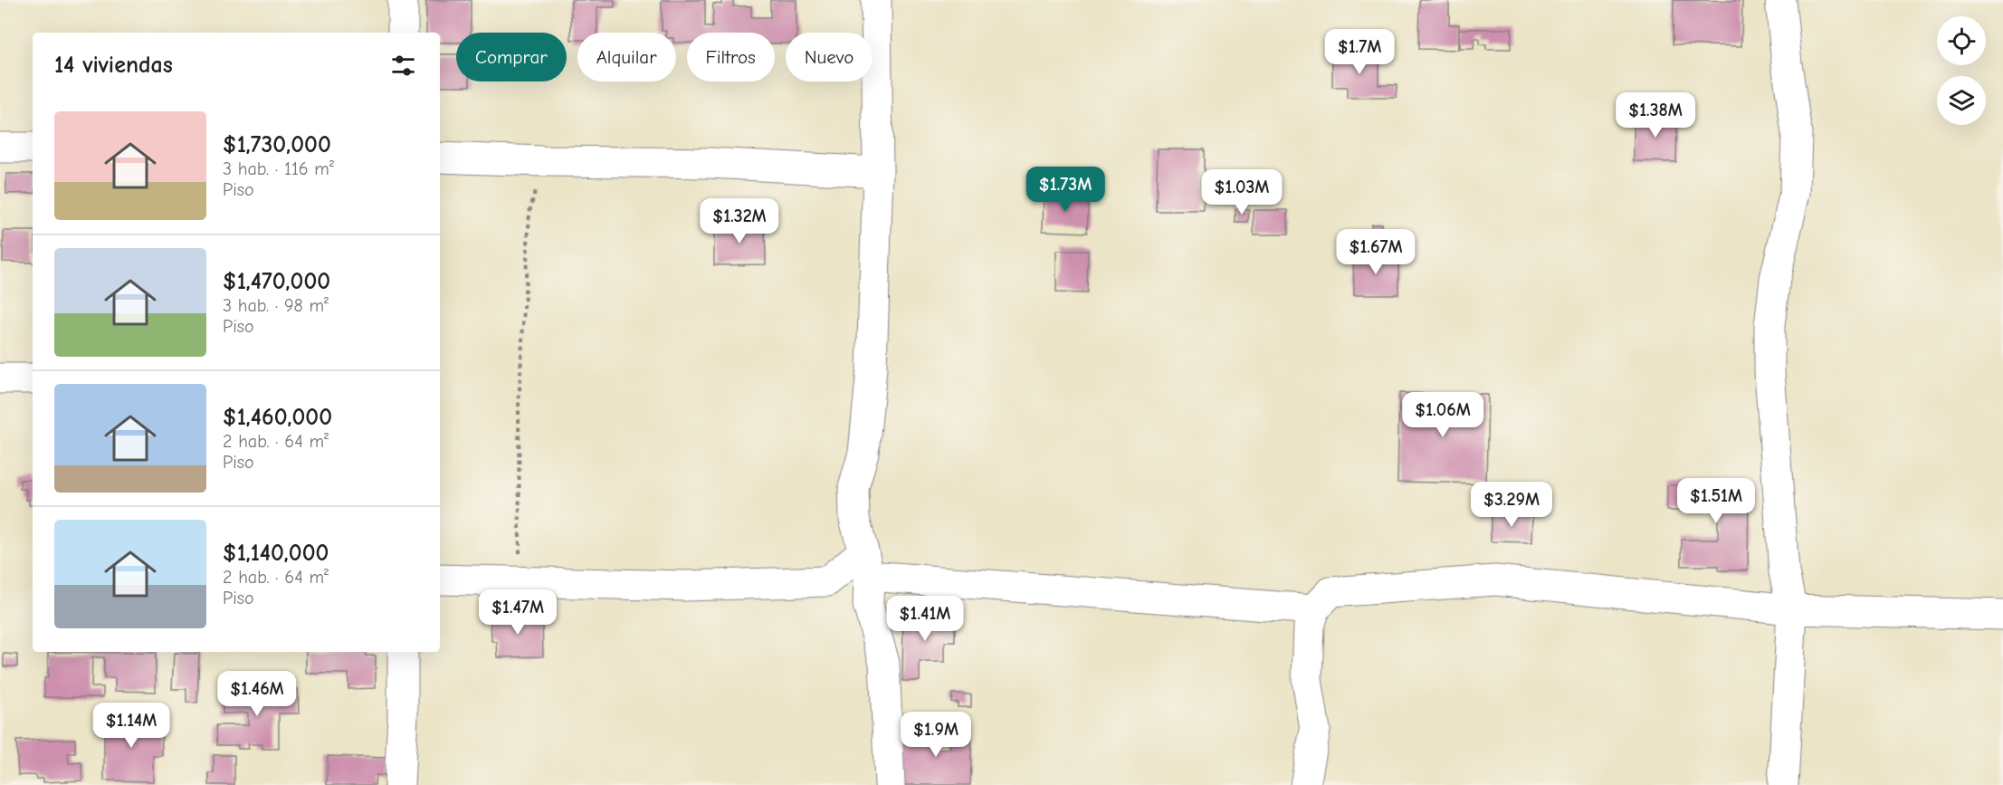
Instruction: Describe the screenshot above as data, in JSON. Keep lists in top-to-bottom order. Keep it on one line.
{"page":{"price":["$1.7M","$1.38M","$1.73M","$1.03M","$1.32M","$1.67M","$1.06M","$1.51M","$3.29M","$1.47M","$1.41M","$1.46M","$1.14M","$1.9M"],"chip":["Comprar","Alquilar","Filtros","Nuevo"],"heading":"14 viviendas","list":[{"name":"$1,730,000","note":"3 hab. · 116 m² · Piso"},{"name":"$1,470,000","note":"3 hab. · 98 m² · Piso"},{"name":"$1,460,000","note":"2 hab. · 64 m² · Piso"},{"name":"$1,140,000","note":"2 hab. · 64 m² · Piso"}]}}
